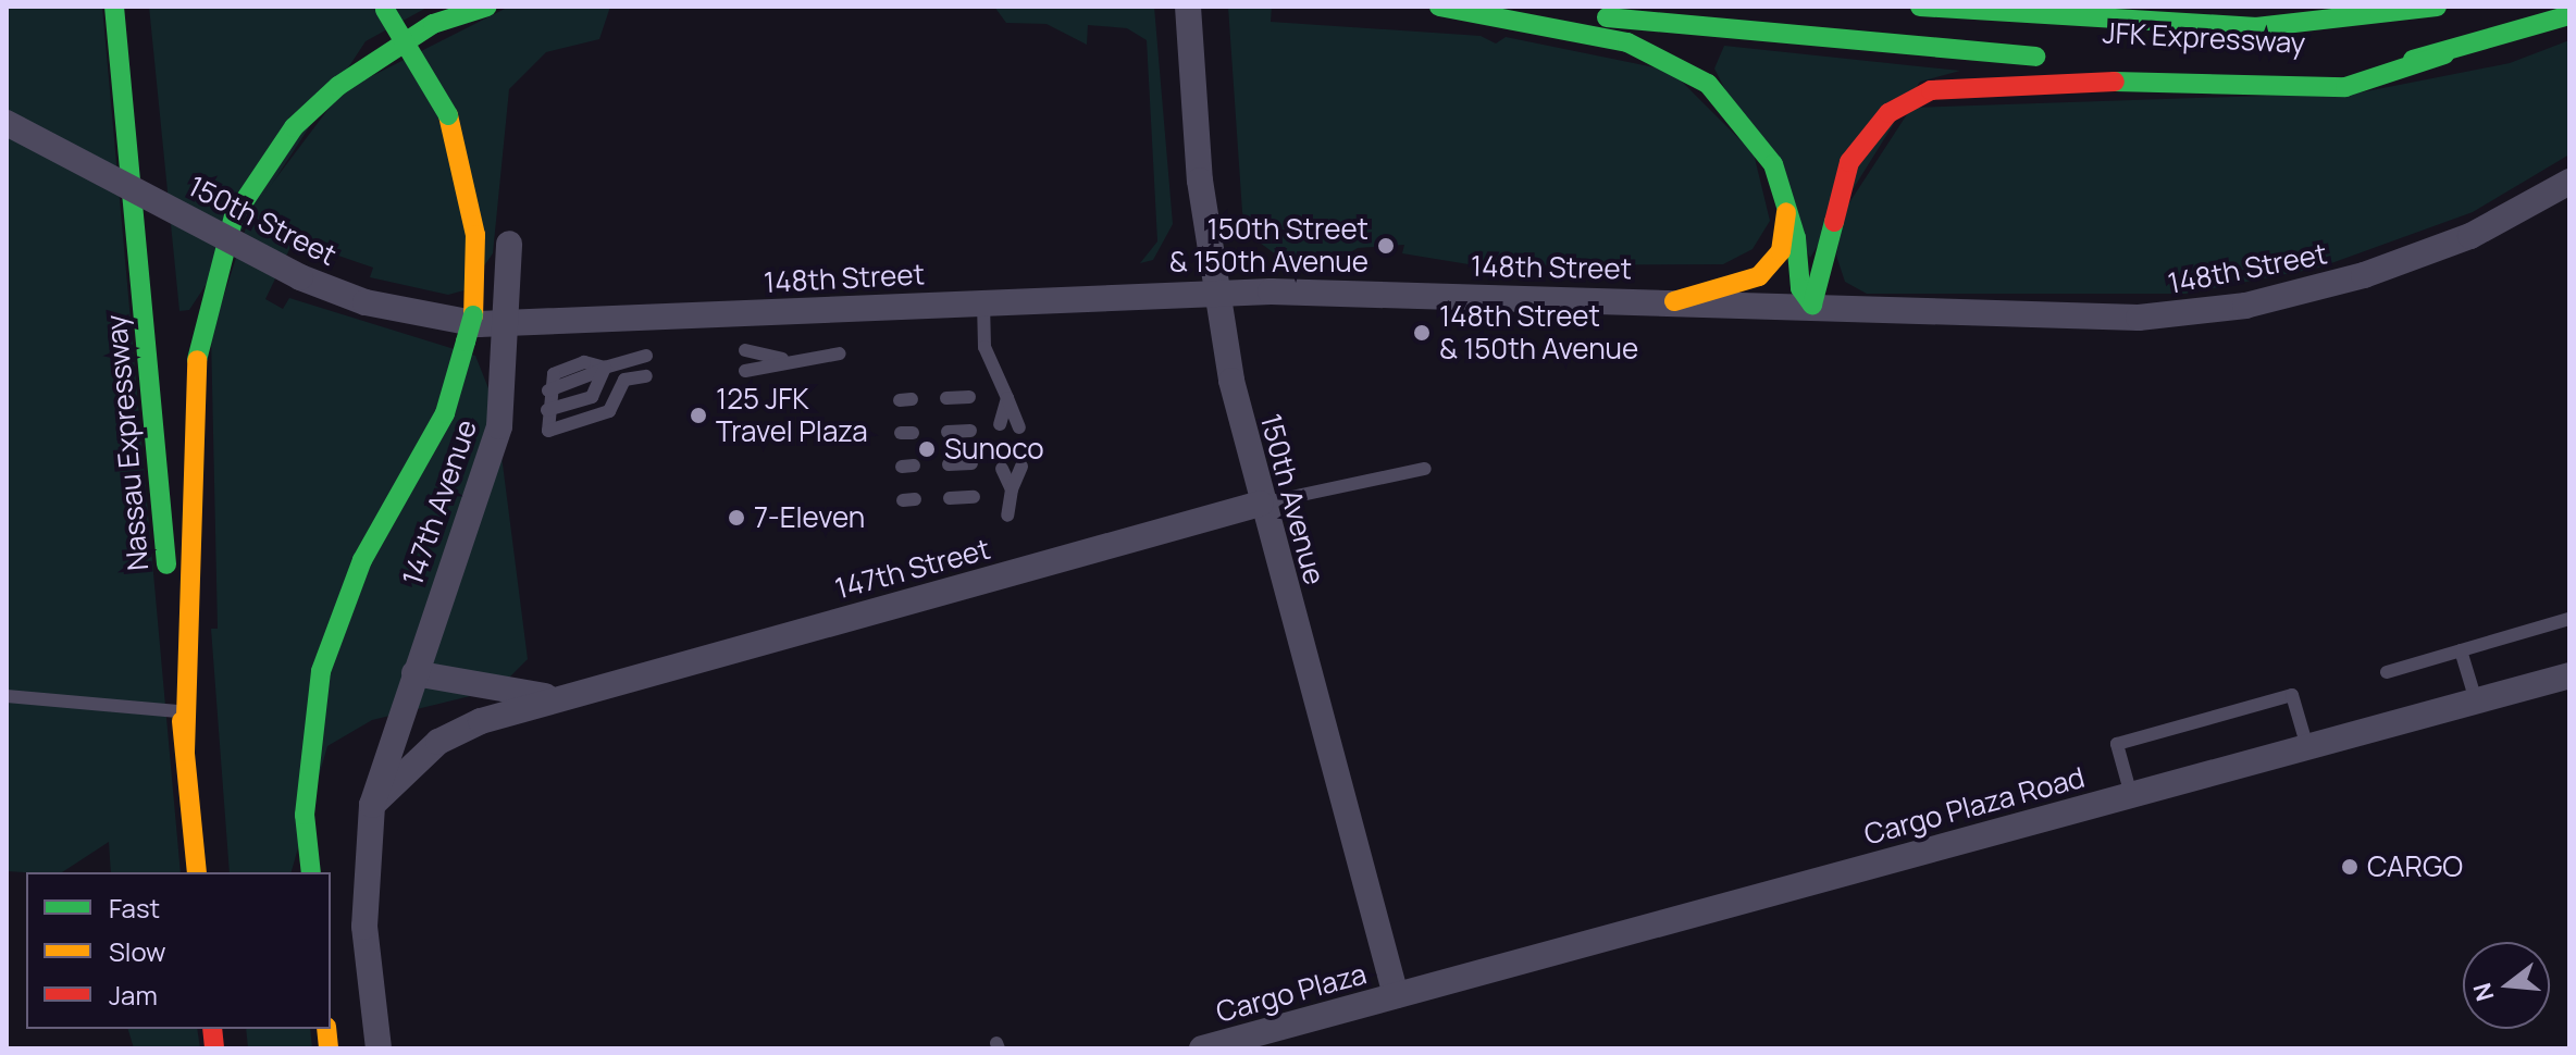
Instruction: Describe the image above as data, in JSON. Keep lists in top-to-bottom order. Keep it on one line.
{"streets":{"highway":["JFK Expressway","Nassau Expressway"],"street":["150th Street","148th Street","150th Avenue","147th Avenue","147th Street","Cargo Plaza Road","Cargo Plaza"]},"crossings":[["150th Street","148th Street"],["150th Street","147th Avenue"],["148th Street","150th Avenue"],["148th Street","147th Avenue"],["150th Avenue","147th Street"],["150th Avenue","Cargo Plaza Road"],["150th Avenue","Cargo Plaza"],["147th Avenue","147th Street"],["Cargo Plaza Road","Cargo Plaza"]],"places":["150th Street & 150th Avenue","148th Street & 150th Avenue","125 JFK Travel Plaza","Sunoco","7-Eleven","CARGO"],"legend":["Fast","Slow","Jam"],"north":"left"}
